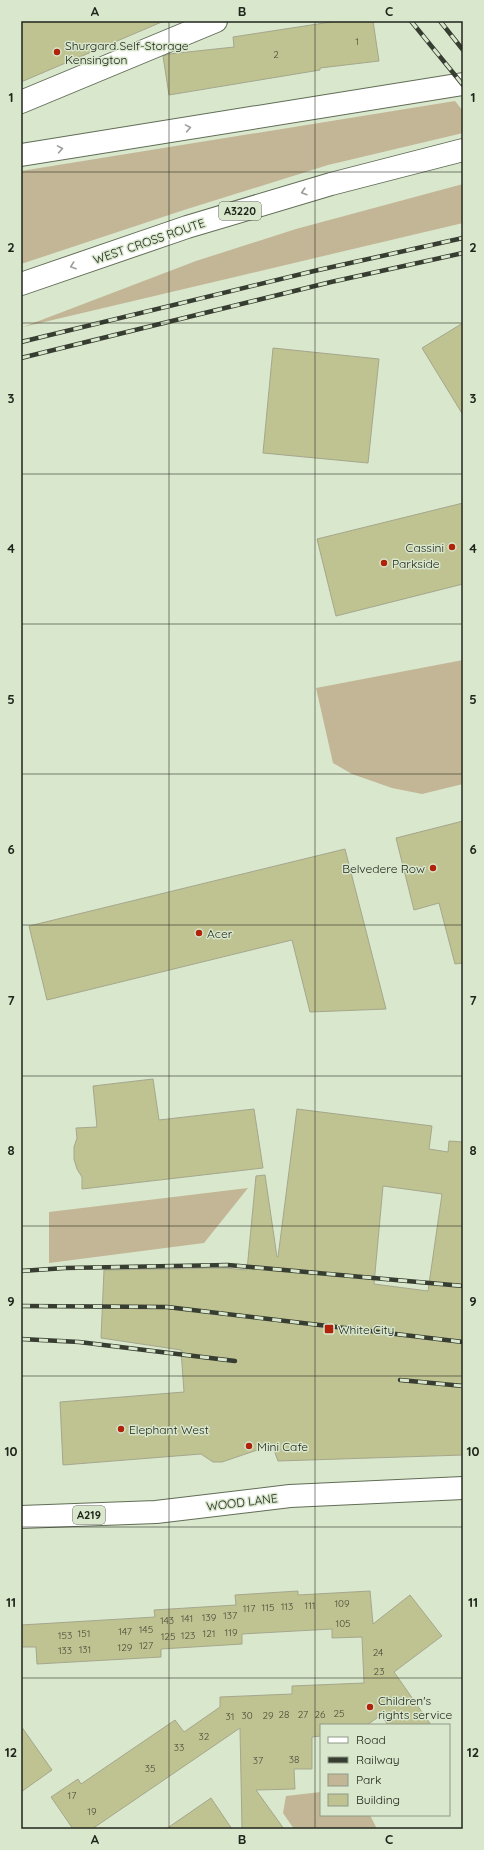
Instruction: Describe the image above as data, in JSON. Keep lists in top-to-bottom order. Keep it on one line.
{"streets":{"main road":["A3220","WEST CROSS ROUTE","WOOD LANE","A219"]},"crossings":[["A3220","WEST CROSS ROUTE"]],"places":{"other":["Shurgard Self-Storage Kensington","Cassini","Parkside","Belvedere Row","Acer","Elephant West","Mini Cafe","Children's rights service"],"transit":["White City"]},"house_numbers":["1","2","109","111","113","115","117","137","139","141","143","105","145","147","119","151","121","153","123","125","127","129","131","133","24","23","25","28","27","26","30","29","31","32","33","38","37","35","17","19"],"legend":["Road","Railway","Park","Building"],"grid":{"columns":["A","B","C"],"rows":["1","2","3","4","5","6","7","8","9","10","11","12"]}}
